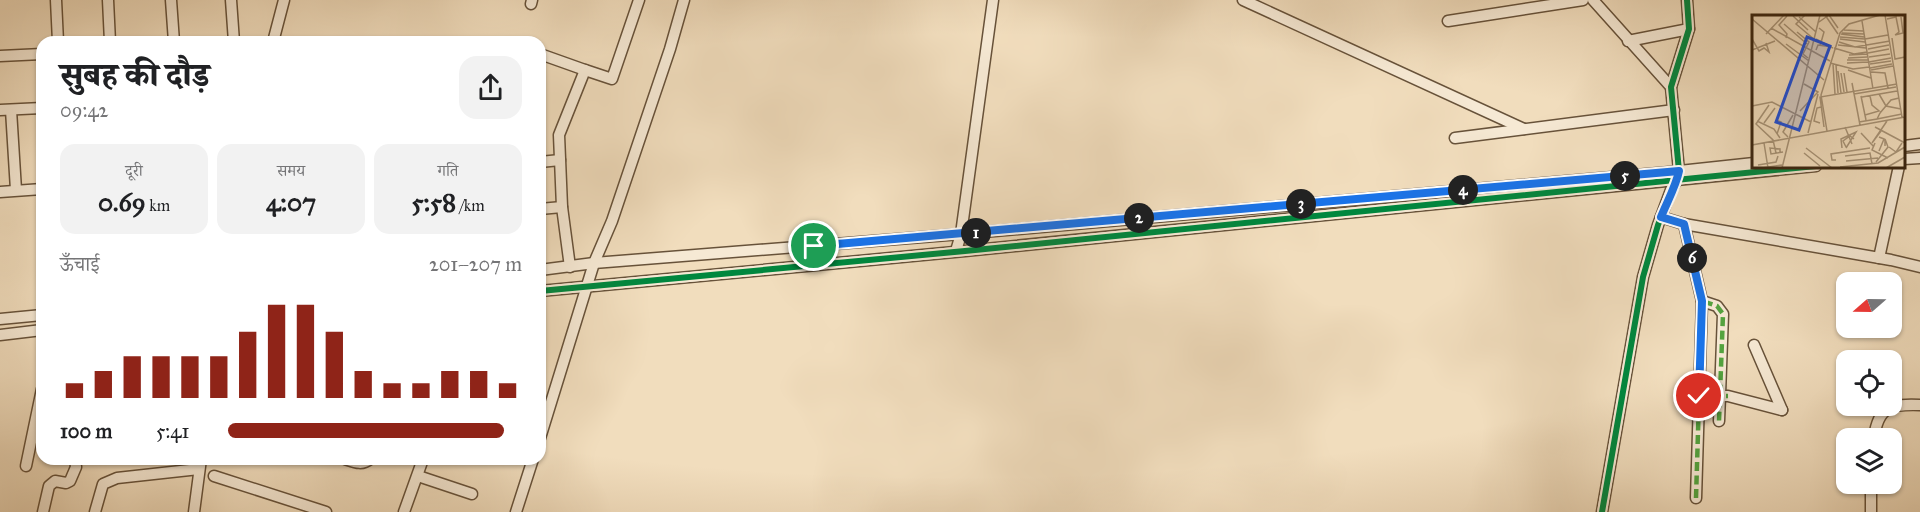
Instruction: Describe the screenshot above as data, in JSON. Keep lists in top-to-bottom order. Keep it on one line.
{"north":"left","page":{"heading":["सुबह की दौड़","09:42"],"stats":[["दूरी","0.69 km"],["समय","4:07"],["गति","5:58 /km"]],"pins":["5","4","3","2","1","6"],"chart":["ऊँचाई","201–207 m"],"list":[{"name":"100 m","note":"5:41"}]}}
